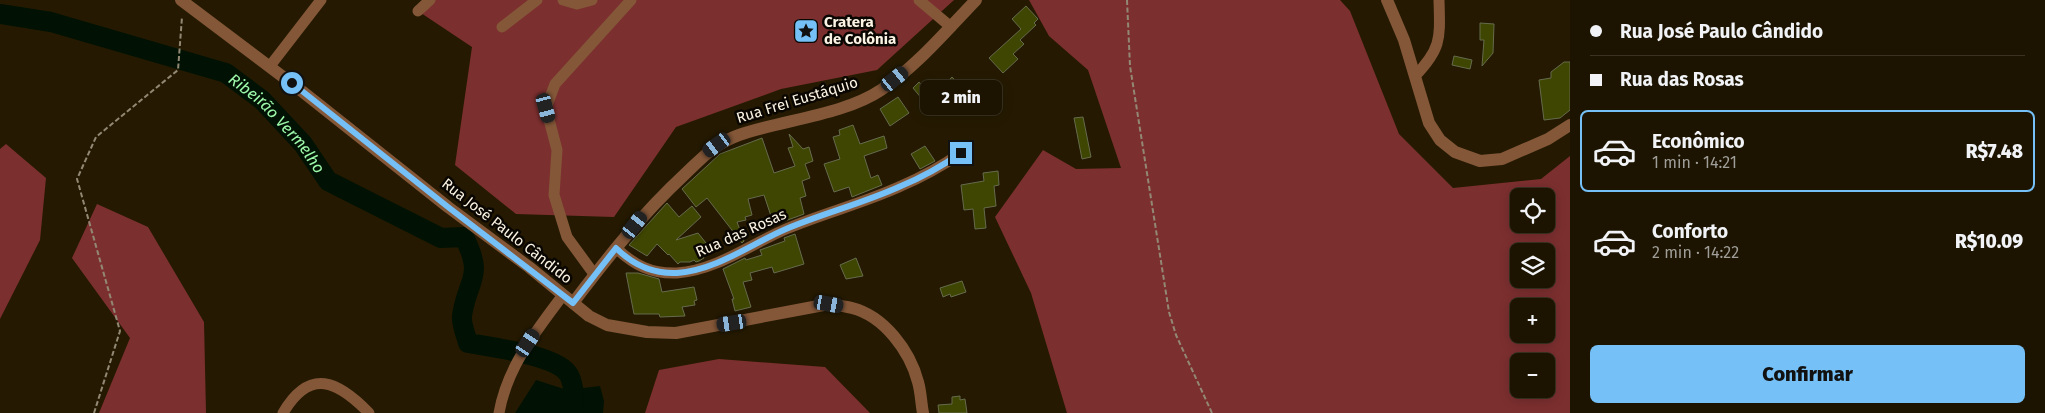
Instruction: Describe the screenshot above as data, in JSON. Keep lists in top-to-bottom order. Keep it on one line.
{"streets":{"street":["Rua Frei Eustáquio","Rua José Paulo Cândido","Rua das Rosas"]},"crossings":[["Rua Frei Eustáquio","Rua José Paulo Cândido"],["Rua Frei Eustáquio","Rua das Rosas"]],"water":["Ribeirão Vermelho"],"places":{"place":["Cratera de Colônia"]},"page":{"banner":["Rua José Paulo Cândido","Rua das Rosas"],"bubble":"2 min","list":[{"name":"Econômico","note":"1 min · 14:21","value":"R$7.48"},{"name":"Conforto","note":"2 min · 14:22","value":"R$10.09"}],"map_buttons":["+","−"],"buttons":"Confirmar"}}
